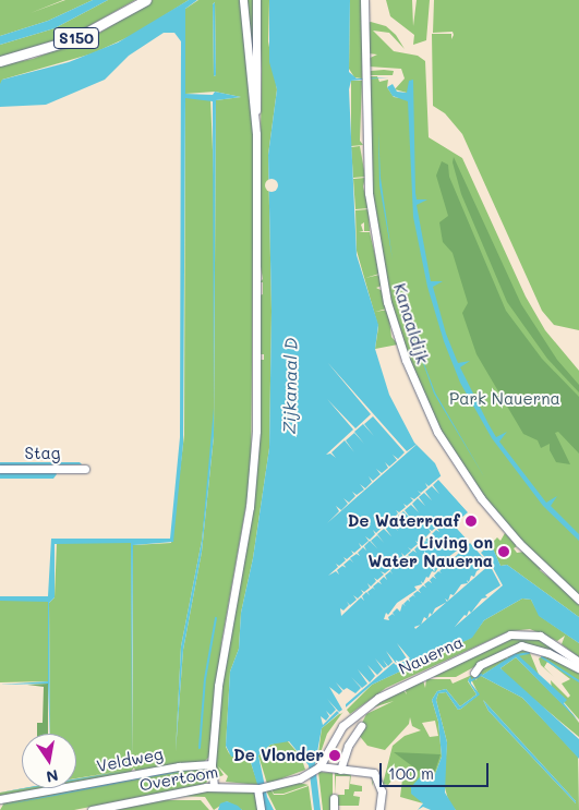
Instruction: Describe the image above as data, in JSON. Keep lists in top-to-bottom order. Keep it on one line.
{"streets":{"main road":["S150"],"street":["Kanaaldijk","Stag","Nauerna","Veldweg","Overtoom"]},"crossings":[["Nauerna","Overtoom"]],"water":["Zijkanaal D"],"parks":["Park Nauerna"],"places":["De Waterraaf","Living on Water Nauerna","De Vlonder"],"scale_bar":"100 m","north":"bottom"}
